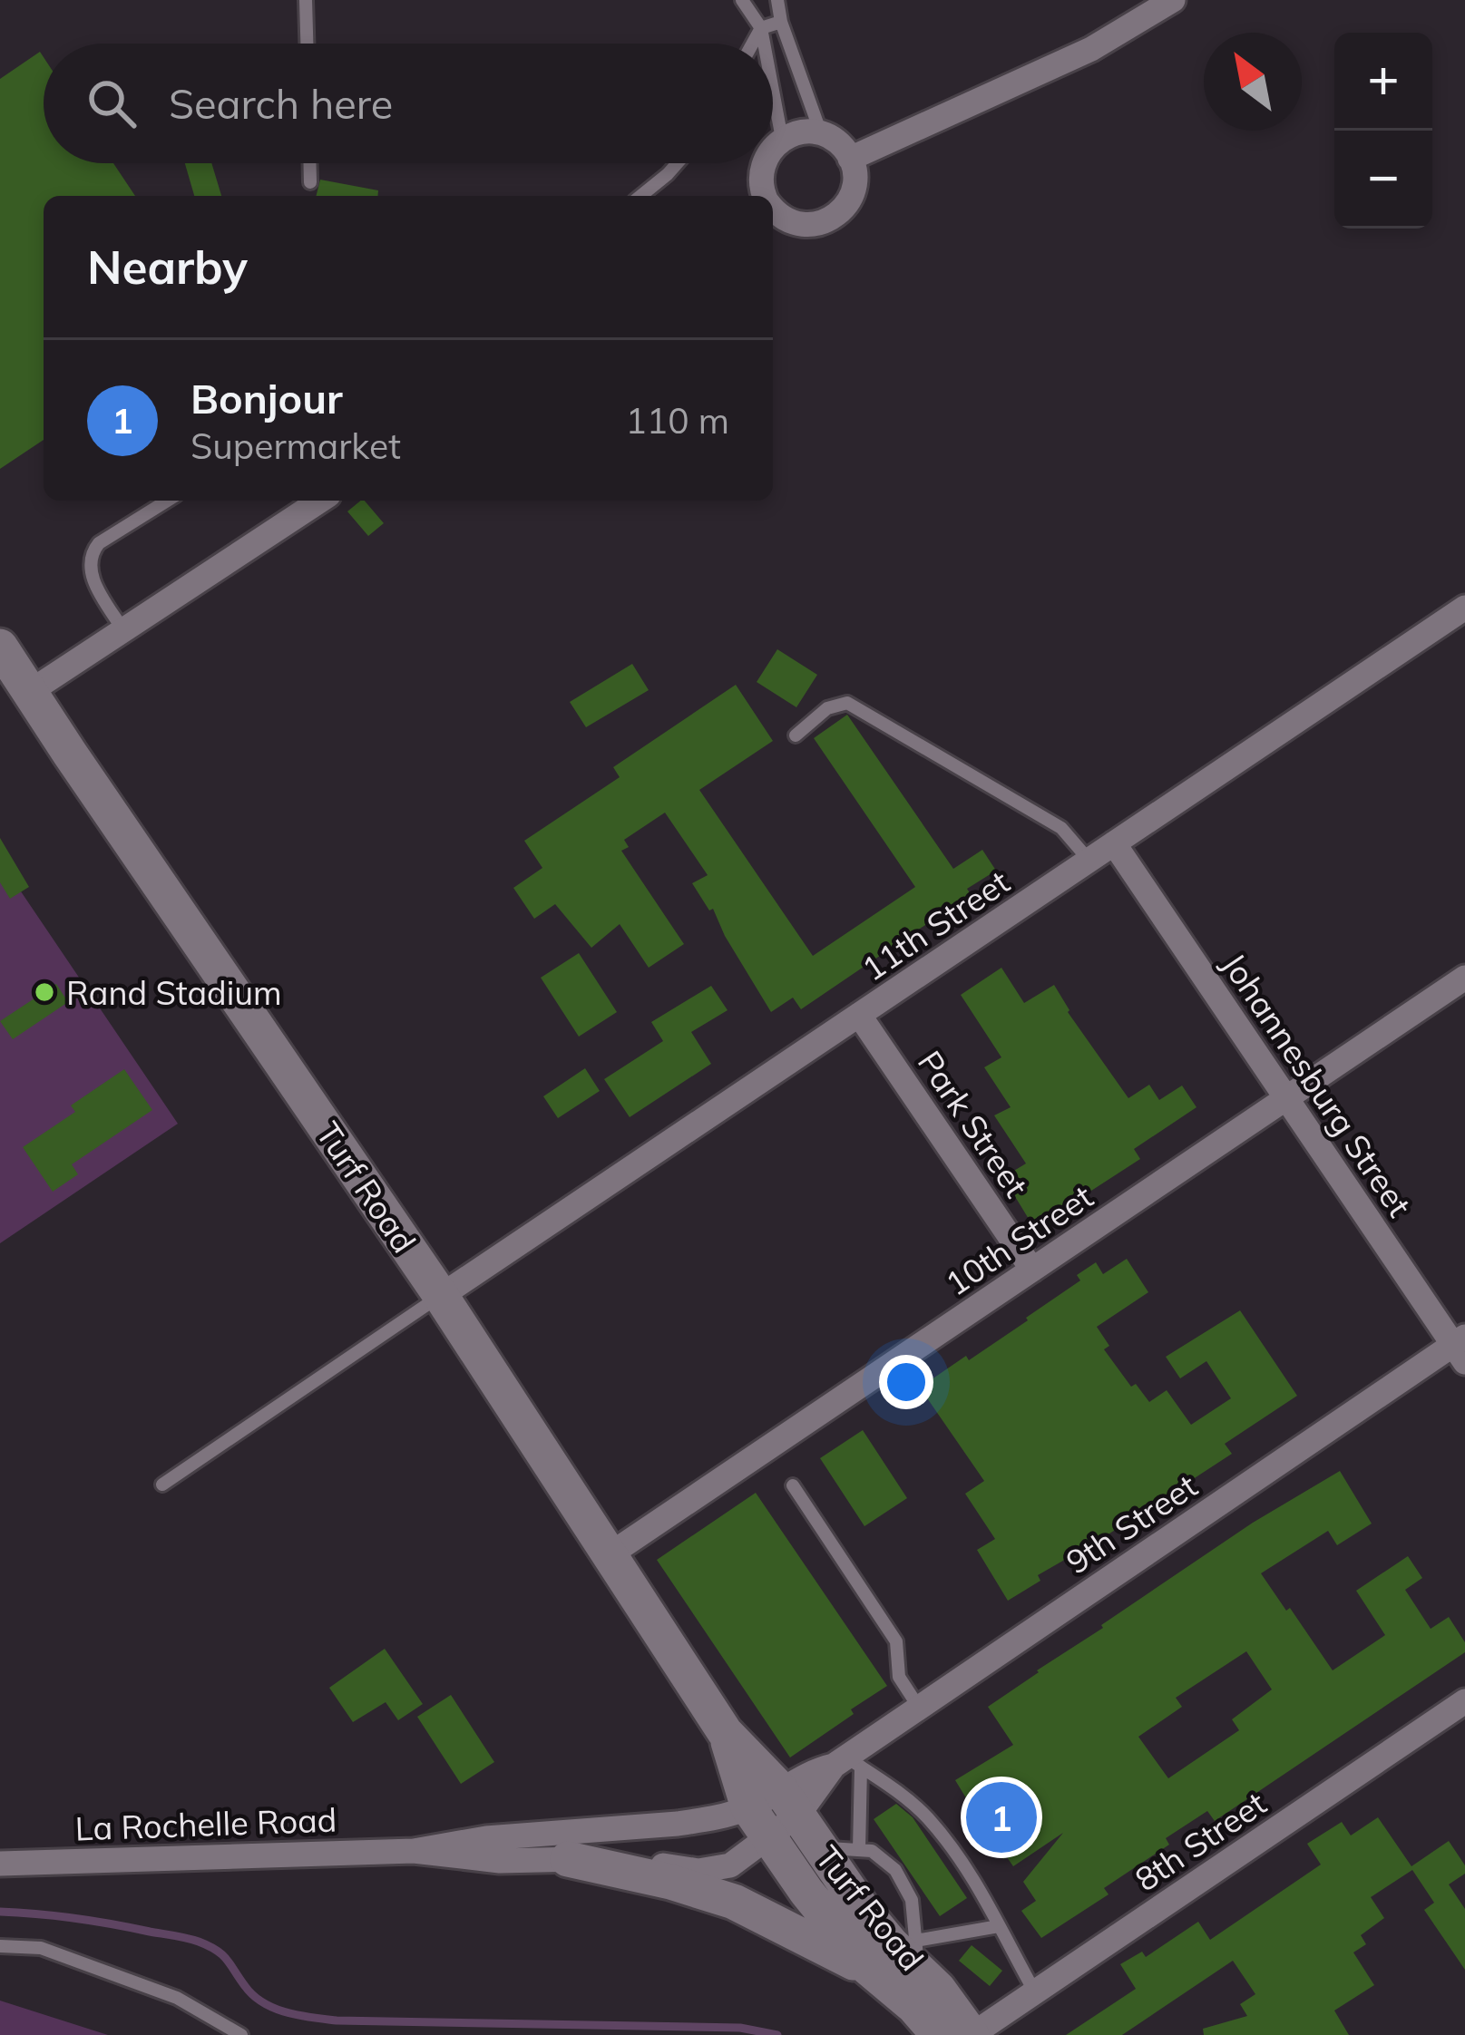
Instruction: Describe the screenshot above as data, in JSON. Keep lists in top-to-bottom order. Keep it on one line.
{"streets":{"main road":["Turf Road"],"street":["11th Street","Johannesburg Street","Park Street","10th Street","9th Street","La Rochelle Road","8th Street"]},"crossings":[["11th Street","Johannesburg Street"],["11th Street","Park Street"],["11th Street","Turf Road"],["Johannesburg Street","10th Street"],["Johannesburg Street","9th Street"],["Park Street","10th Street"],["Turf Road","10th Street"],["Turf Road","9th Street"],["Turf Road","La Rochelle Road"],["Turf Road","8th Street"],["9th Street","La Rochelle Road"]],"places":["Rand Stadium"],"north":"top left","page":{"map_buttons":["+","−"],"search":"Search here","heading":"Nearby","list":[{"mark":"1","name":"Bonjour","note":"Supermarket","value":"110 m"}],"pins":"1"}}
